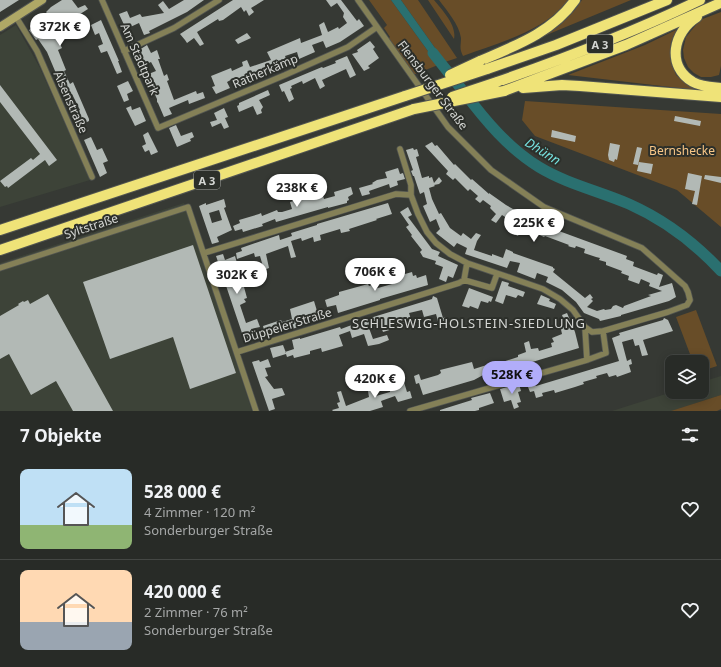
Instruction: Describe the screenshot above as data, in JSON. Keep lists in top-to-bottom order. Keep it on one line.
{"streets":{"highway":["A 3"],"street":["Am Stadtpark","Ratherkämp","Flensburger Straße","Alsenstraße","Syltstraße","Düppeler Straße"]},"crossings":[["Am Stadtpark","Ratherkämp"],["Ratherkämp","Flensburger Straße"]],"districts":["SCHLESWIG-HOLSTEIN-SIEDLUNG"],"water":["Dhünn"],"parks":["Bernshecke"],"page":{"price":["372K €","238K €","225K €","706K €","302K €","528K €","420K €"],"heading":"7 Objekte","list":[{"name":"528 000 €","note":"4 Zimmer · 120 m² · Sonderburger Straße"},{"name":"420 000 €","note":"2 Zimmer · 76 m² · Sonderburger Straße"}]}}
